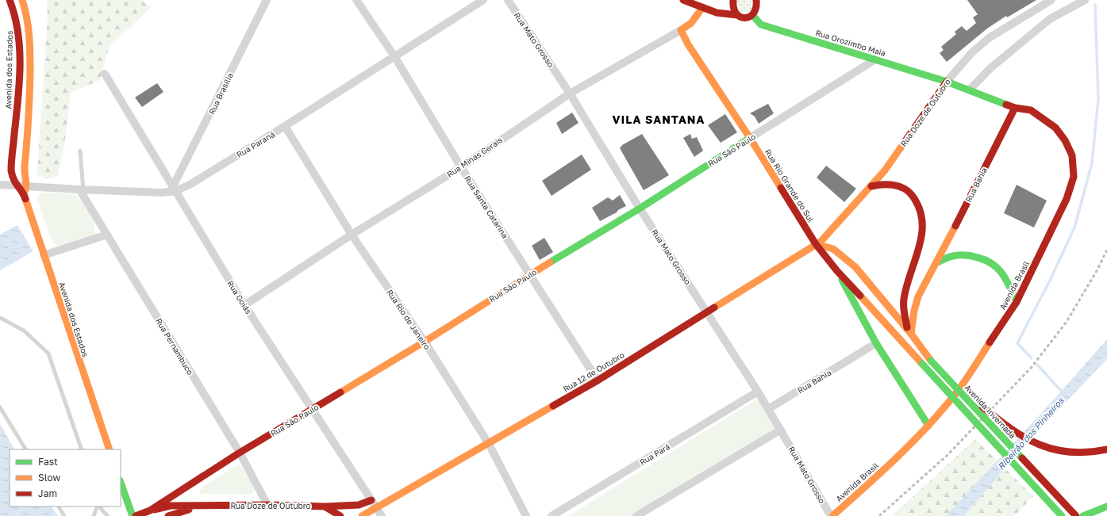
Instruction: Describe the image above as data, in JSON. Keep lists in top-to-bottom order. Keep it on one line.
{"streets":{"main road":["Rua Orozimbo Maia","Avenida dos Estados","Rua Doze de Outubro","Rua São Paulo","Rua Minas Gerais","Rua Bahia","Rua Rio Grande do Sul","Avenida Brasil","Rua 12 de Outubro","Avenida Invernada"],"street":["Rua Mato Grosso","Rua Brasília","Rua Paraná","Rua Santa Catarina","Rua Goiás","Rua Rio de Janeiro","Rua Pernambuco","Rua Pará"]},"crossings":[["Rua Mato Grosso","Rua São Paulo"],["Rua Mato Grosso","Rua Minas Gerais"],["Rua Mato Grosso","Rua Bahia"],["Rua Mato Grosso","Avenida Brasil"],["Rua Mato Grosso","Rua 12 de Outubro"],["Rua Mato Grosso","Rua Pará"],["Rua Orozimbo Maia","Rua Doze de Outubro"],["Rua Orozimbo Maia","Rua São Paulo"],["Rua Orozimbo Maia","Avenida Brasil"],["Avenida dos Estados","Rua Paraná"],["Rua Brasília","Rua Paraná"],["Rua Brasília","Rua Goiás"],["Rua Doze de Outubro","Rua São Paulo"],["Rua Doze de Outubro","Rua Rio Grande do Sul"],["Rua Doze de Outubro","Avenida Brasil"],["Rua Doze de Outubro","Rua Pernambuco"],["Rua Doze de Outubro","Rua 12 de Outubro"],["Rua Paraná","Rua Santa Catarina"],["Rua Paraná","Rua Goiás"],["Rua Paraná","Rua Rio de Janeiro"],["Rua Paraná","Rua Pernambuco"],["Rua São Paulo","Rua Rio Grande do Sul"],["Rua São Paulo","Rua Santa Catarina"],["Rua São Paulo","Rua Goiás"],["Rua São Paulo","Rua Rio de Janeiro"],["Rua São Paulo","Rua Pernambuco"],["Rua Minas Gerais","Rua Rio Grande do Sul"],["Rua Minas Gerais","Rua Santa Catarina"],["Rua Minas Gerais","Rua Goiás"],["Rua Minas Gerais","Rua Rio de Janeiro"],["Rua Bahia","Avenida Brasil"],["Rua Rio Grande do Sul","Rua 12 de Outubro"],["Rua Santa Catarina","Rua 12 de Outubro"],["Rua Goiás","Rua 12 de Outubro"],["Rua Rio de Janeiro","Rua 12 de Outubro"]],"districts":["VILA SANTANA"],"water":["Ribeirão dos Pinheiros"],"legend":["Fast","Slow","Jam"]}
